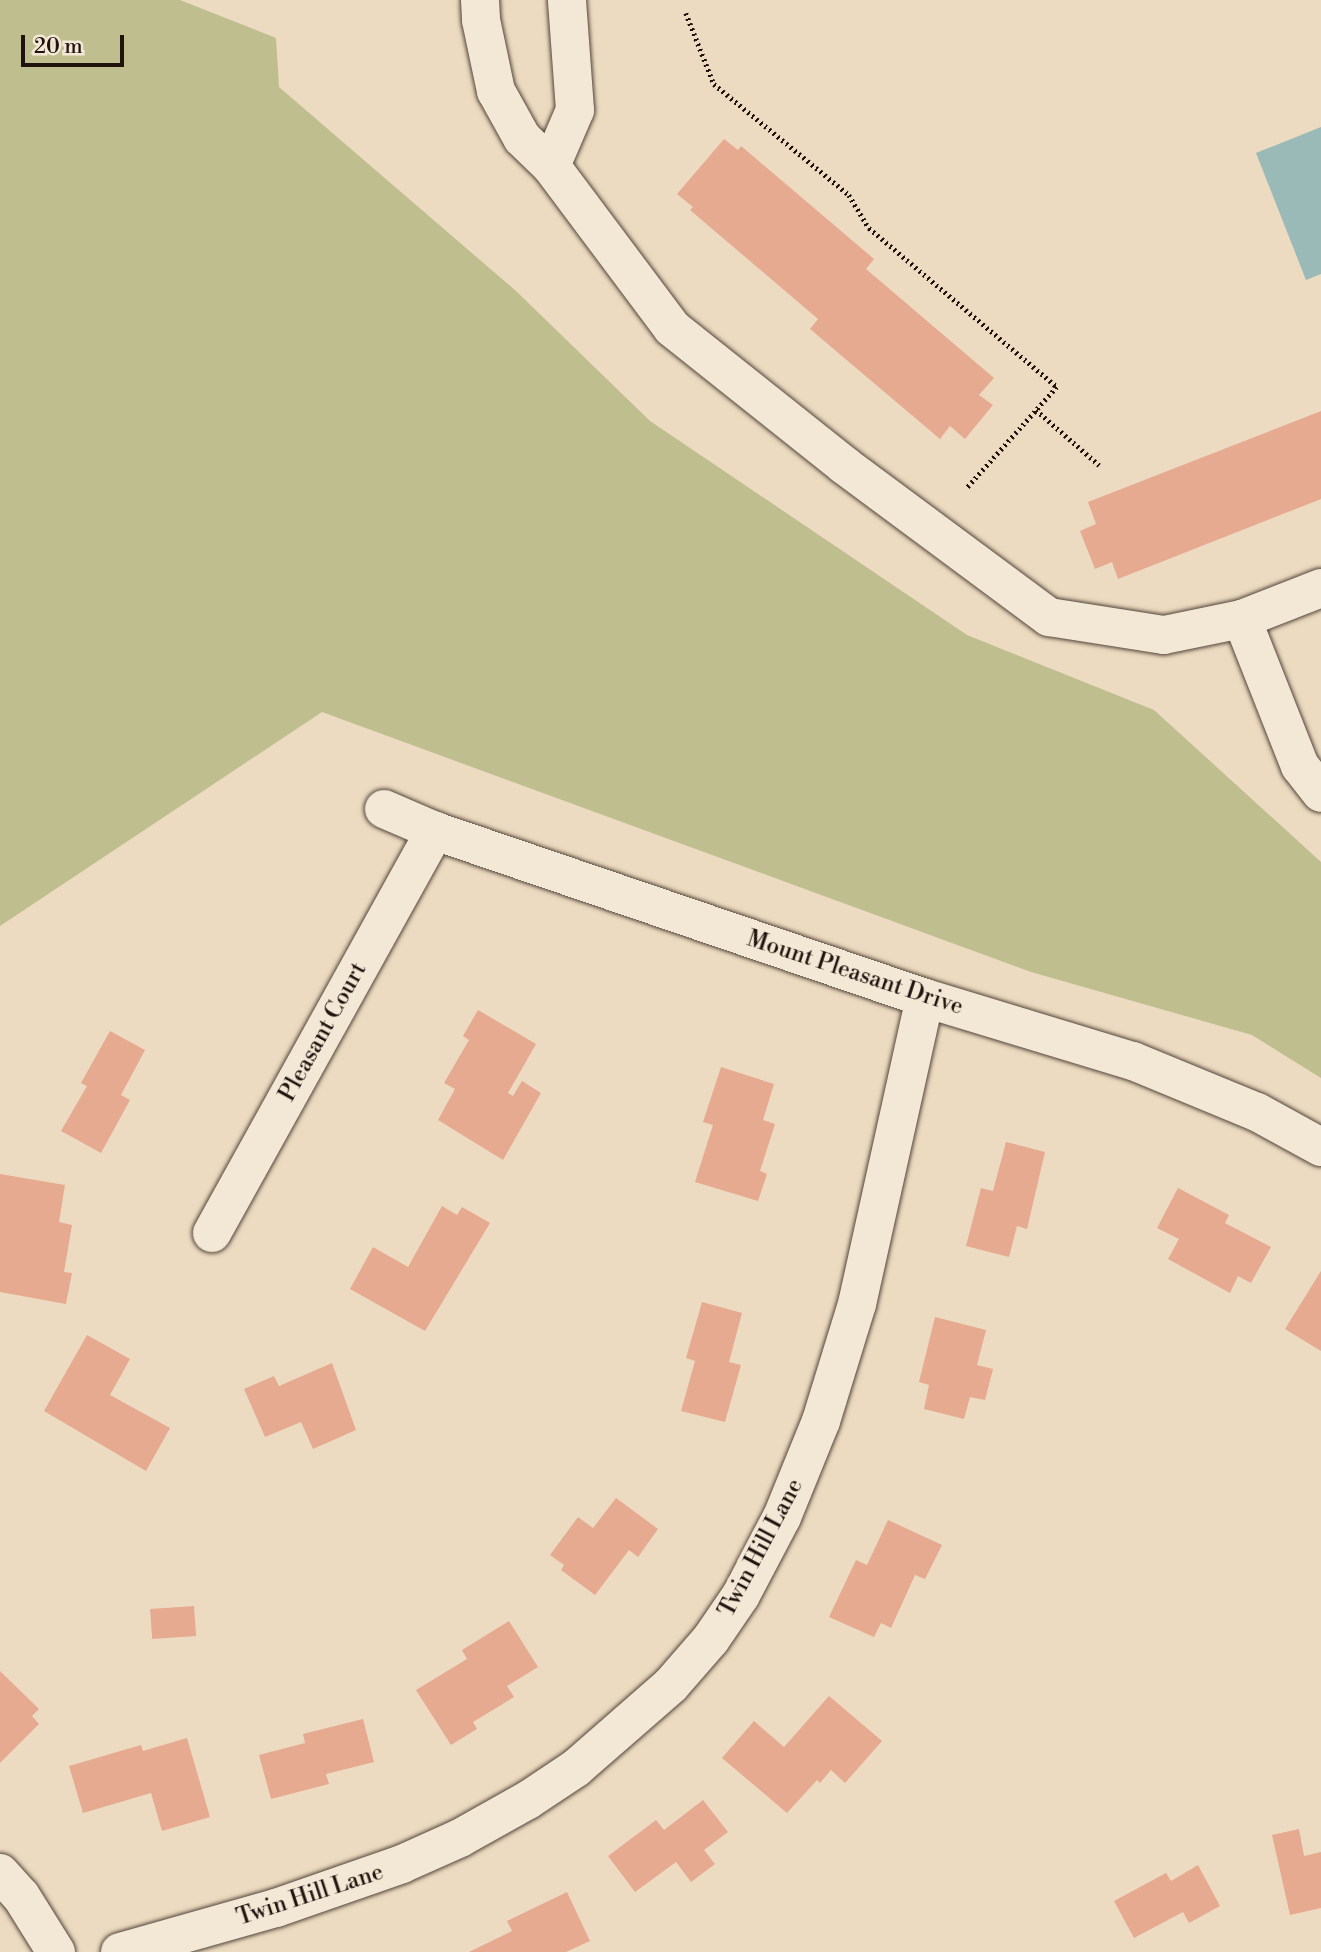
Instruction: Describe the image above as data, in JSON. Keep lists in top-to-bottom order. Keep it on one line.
{"streets":{"street":["Mount Pleasant Drive","Pleasant Court","Twin Hill Lane"]},"crossings":[["Mount Pleasant Drive","Pleasant Court"],["Mount Pleasant Drive","Twin Hill Lane"]],"scale_bar":"20 m"}
